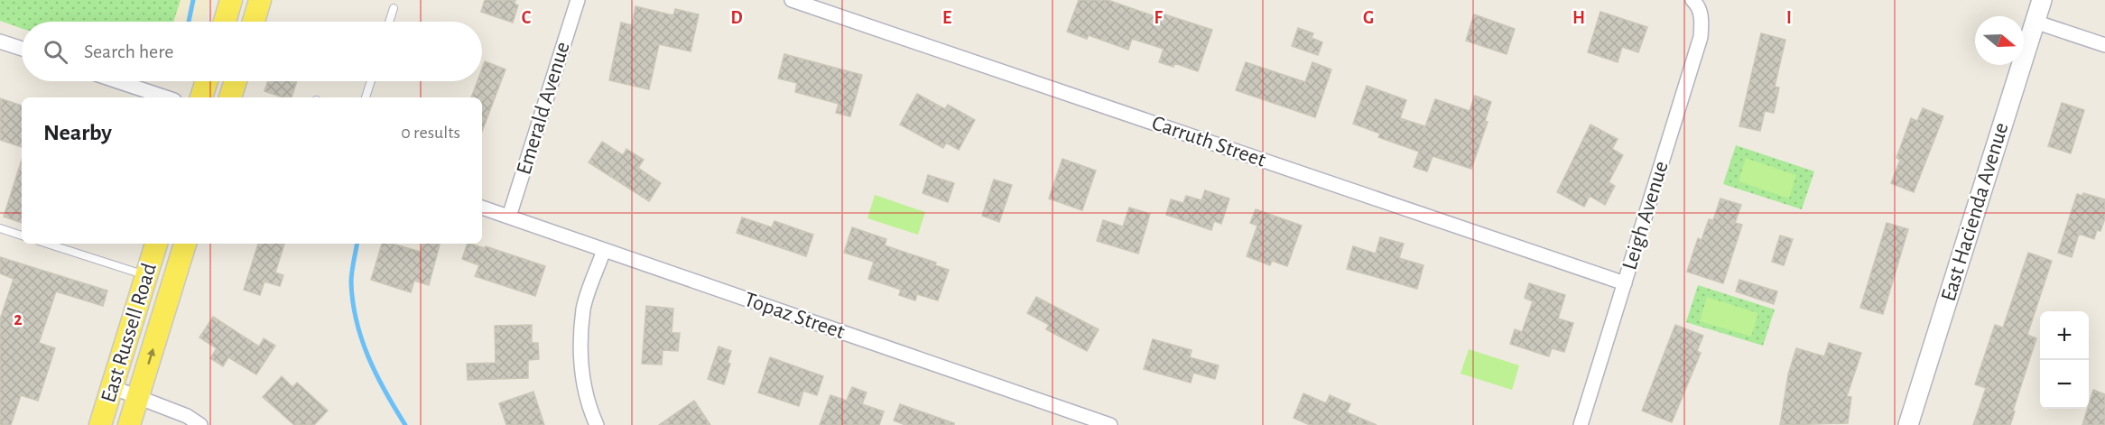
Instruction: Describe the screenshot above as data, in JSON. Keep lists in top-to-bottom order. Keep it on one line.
{"streets":{"main road":["East Hacienda Avenue","East Russell Road"],"street":["Emerald Avenue","Carruth Street","Leigh Avenue","Topaz Street"]},"crossings":[["Emerald Avenue","Topaz Street"],["Carruth Street","Leigh Avenue"]],"north":"right","page":{"search":"Search here","heading":["Nearby","0 results"],"map_buttons":["+","−"]},"grid":{"columns":["C","D","E","F","G","H","I"],"rows":["2"]}}
